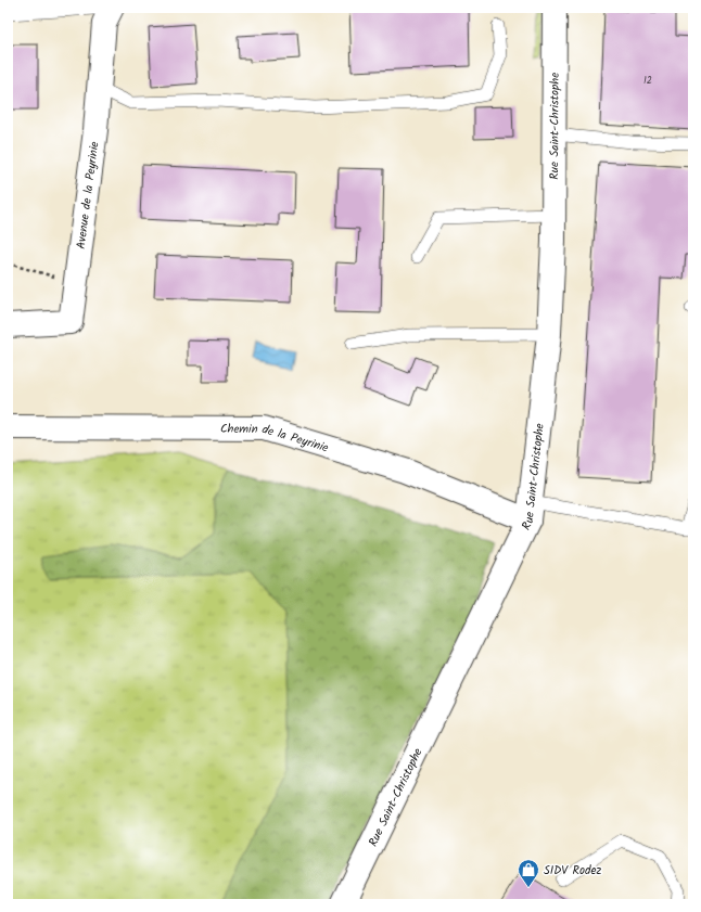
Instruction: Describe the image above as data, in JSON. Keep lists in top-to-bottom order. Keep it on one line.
{"streets":{"street":["Rue Saint-Christophe","Avenue de la Peyrinie","Chemin de la Peyrinie"]},"crossings":[["Rue Saint-Christophe","Chemin de la Peyrinie"]],"places":{"shop":["SIDV Rodez"]},"house_numbers":["12"]}
